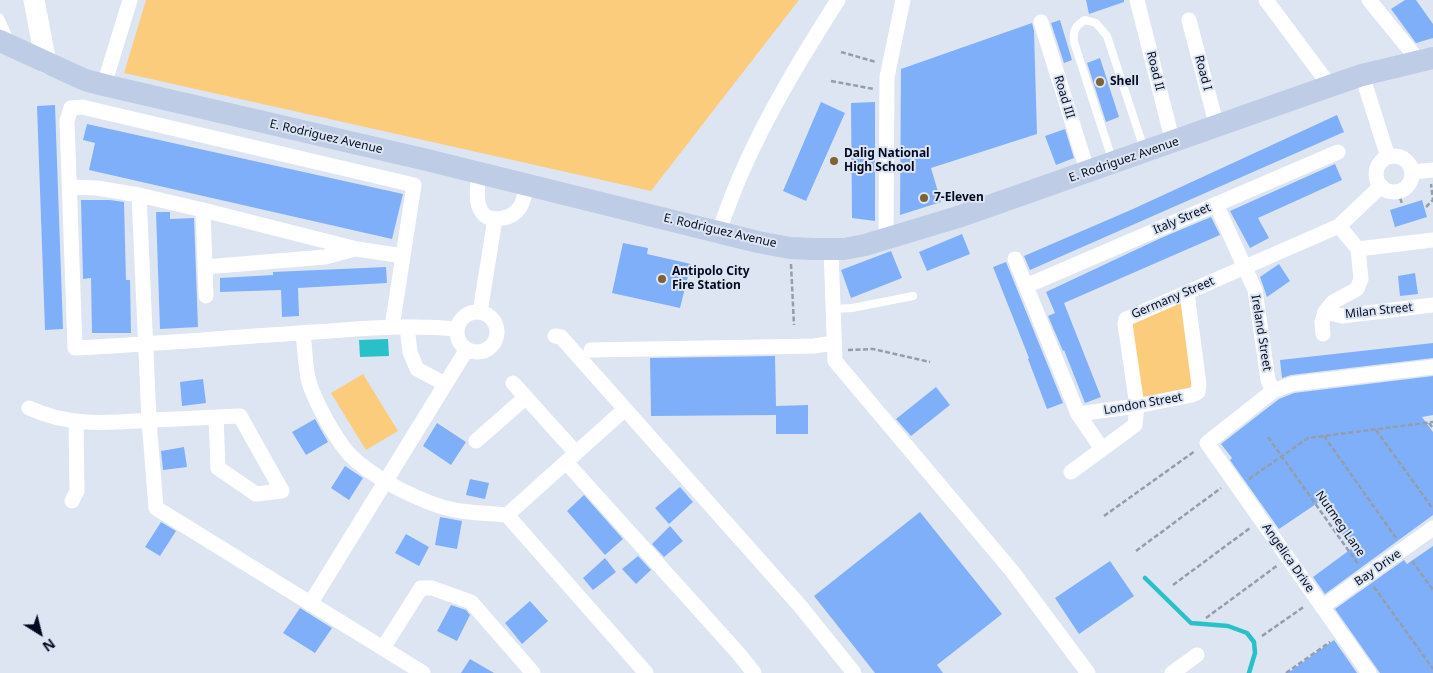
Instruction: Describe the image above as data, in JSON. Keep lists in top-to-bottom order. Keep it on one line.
{"streets":{"main road":["E. Rodriguez Avenue"],"street":["Road II","Road I","Road III","Italy Street","Germany Street","Milan Street","Ireland Street","London Street","Angelica Drive","Bay Drive"],"path":["Nutmeg Lane"]},"crossings":[["Road II","E. Rodriguez Avenue"],["Road I","E. Rodriguez Avenue"],["Road III","E. Rodriguez Avenue"],["Italy Street","Ireland Street"],["Germany Street","Ireland Street"],["Germany Street","London Street"],["Nutmeg Lane","Bay Drive"],["Angelica Drive","Bay Drive"]],"places":["Shell","Dalig National High School","7-Eleven","Antipolo City Fire Station"],"north":"bottom right"}
